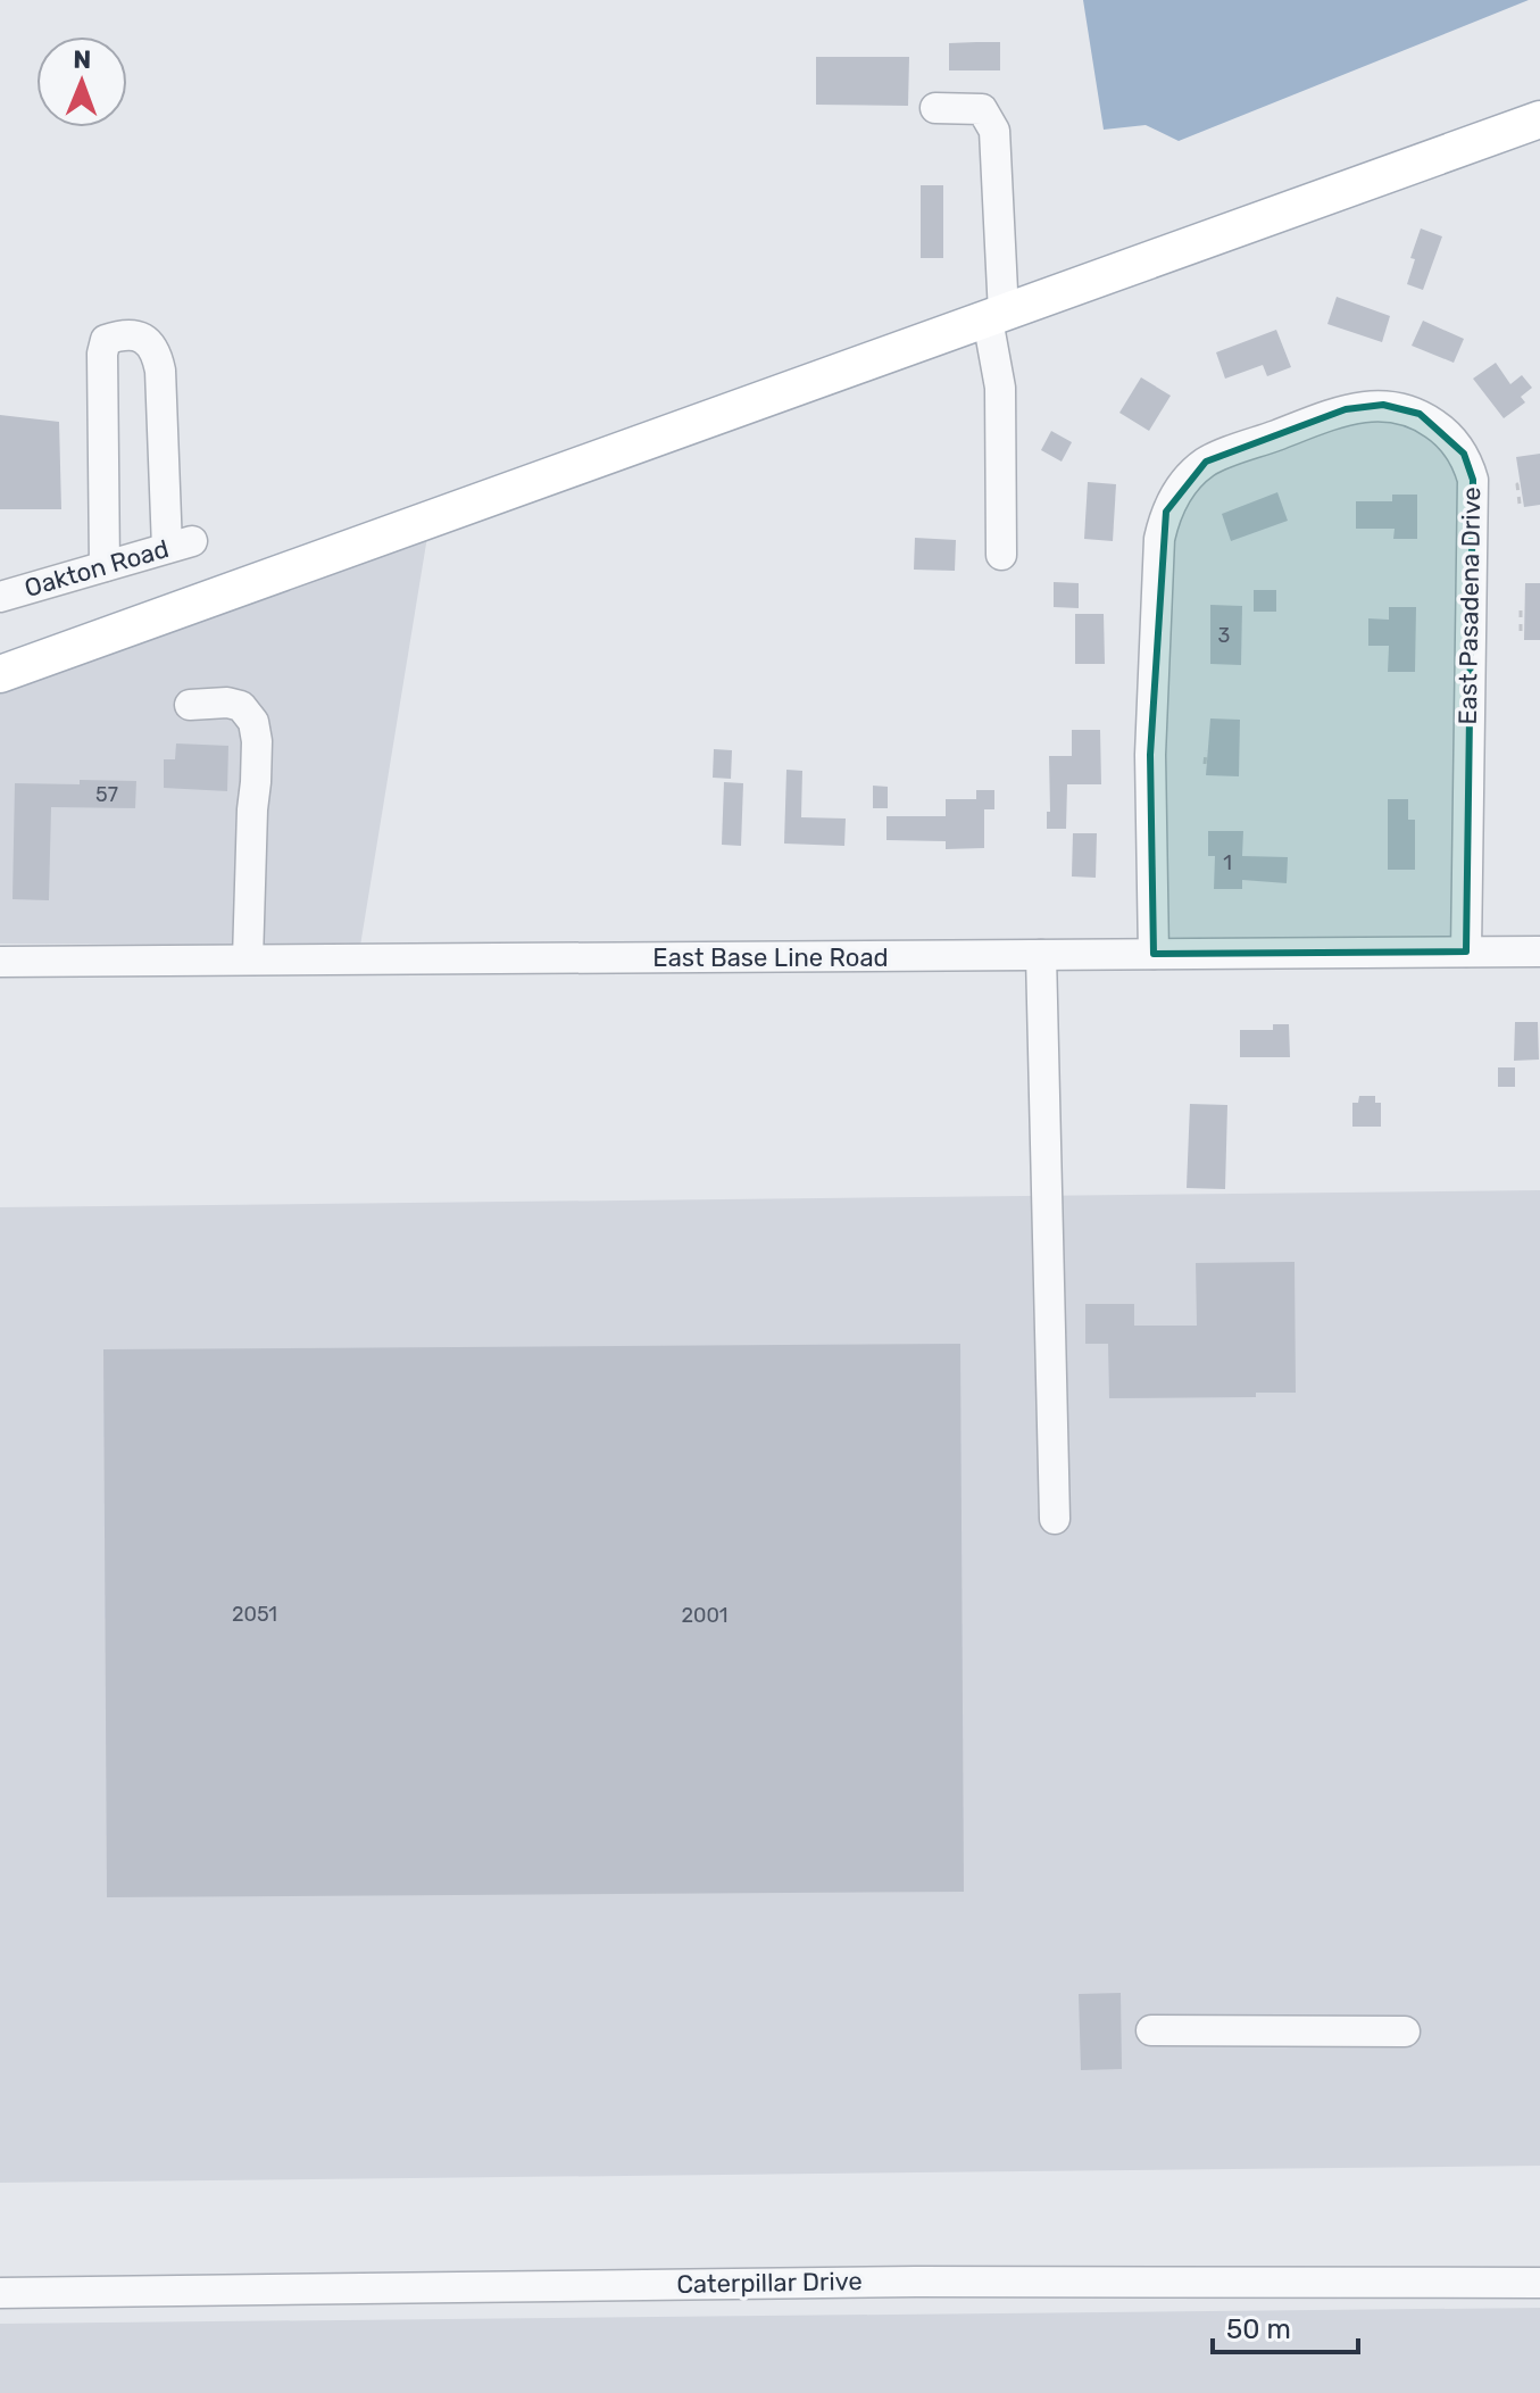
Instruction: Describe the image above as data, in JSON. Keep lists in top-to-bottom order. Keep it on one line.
{"streets":{"street":["Oakton Road","East Pasadena Drive","East Base Line Road","Caterpillar Drive"]},"crossings":[["East Pasadena Drive","East Base Line Road"]],"house_numbers":["3","57","1","2051","2001"],"scale_bar":"50 m","north":"top"}
